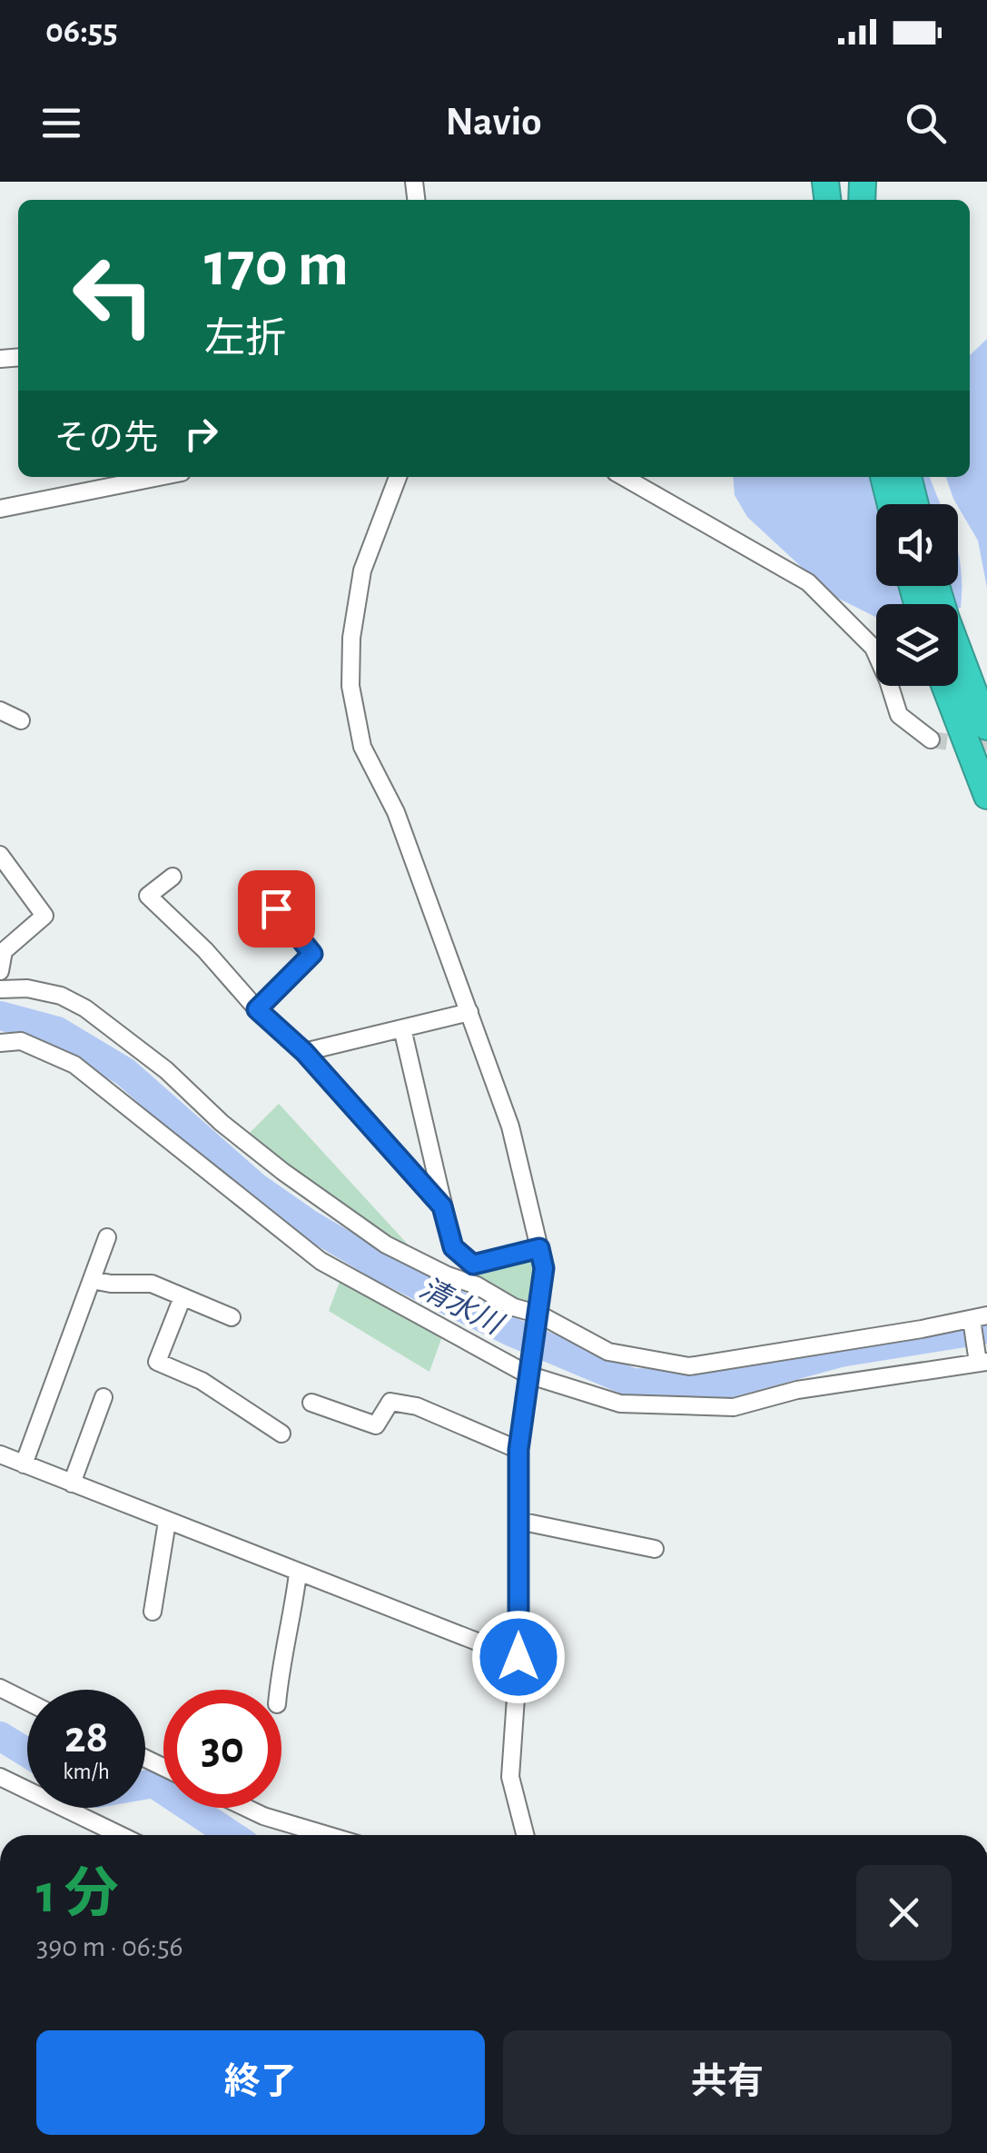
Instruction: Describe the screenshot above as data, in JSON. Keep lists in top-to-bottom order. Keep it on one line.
{"water":["清水川"],"page":{"status":"06:55","header":"Navio","turn":["170 m","左折"],"then":"その先","speed":"28 km/h","limit":"30","heading":["1 分","390 m · 06:56"],"buttons":["終了","共有"]}}
